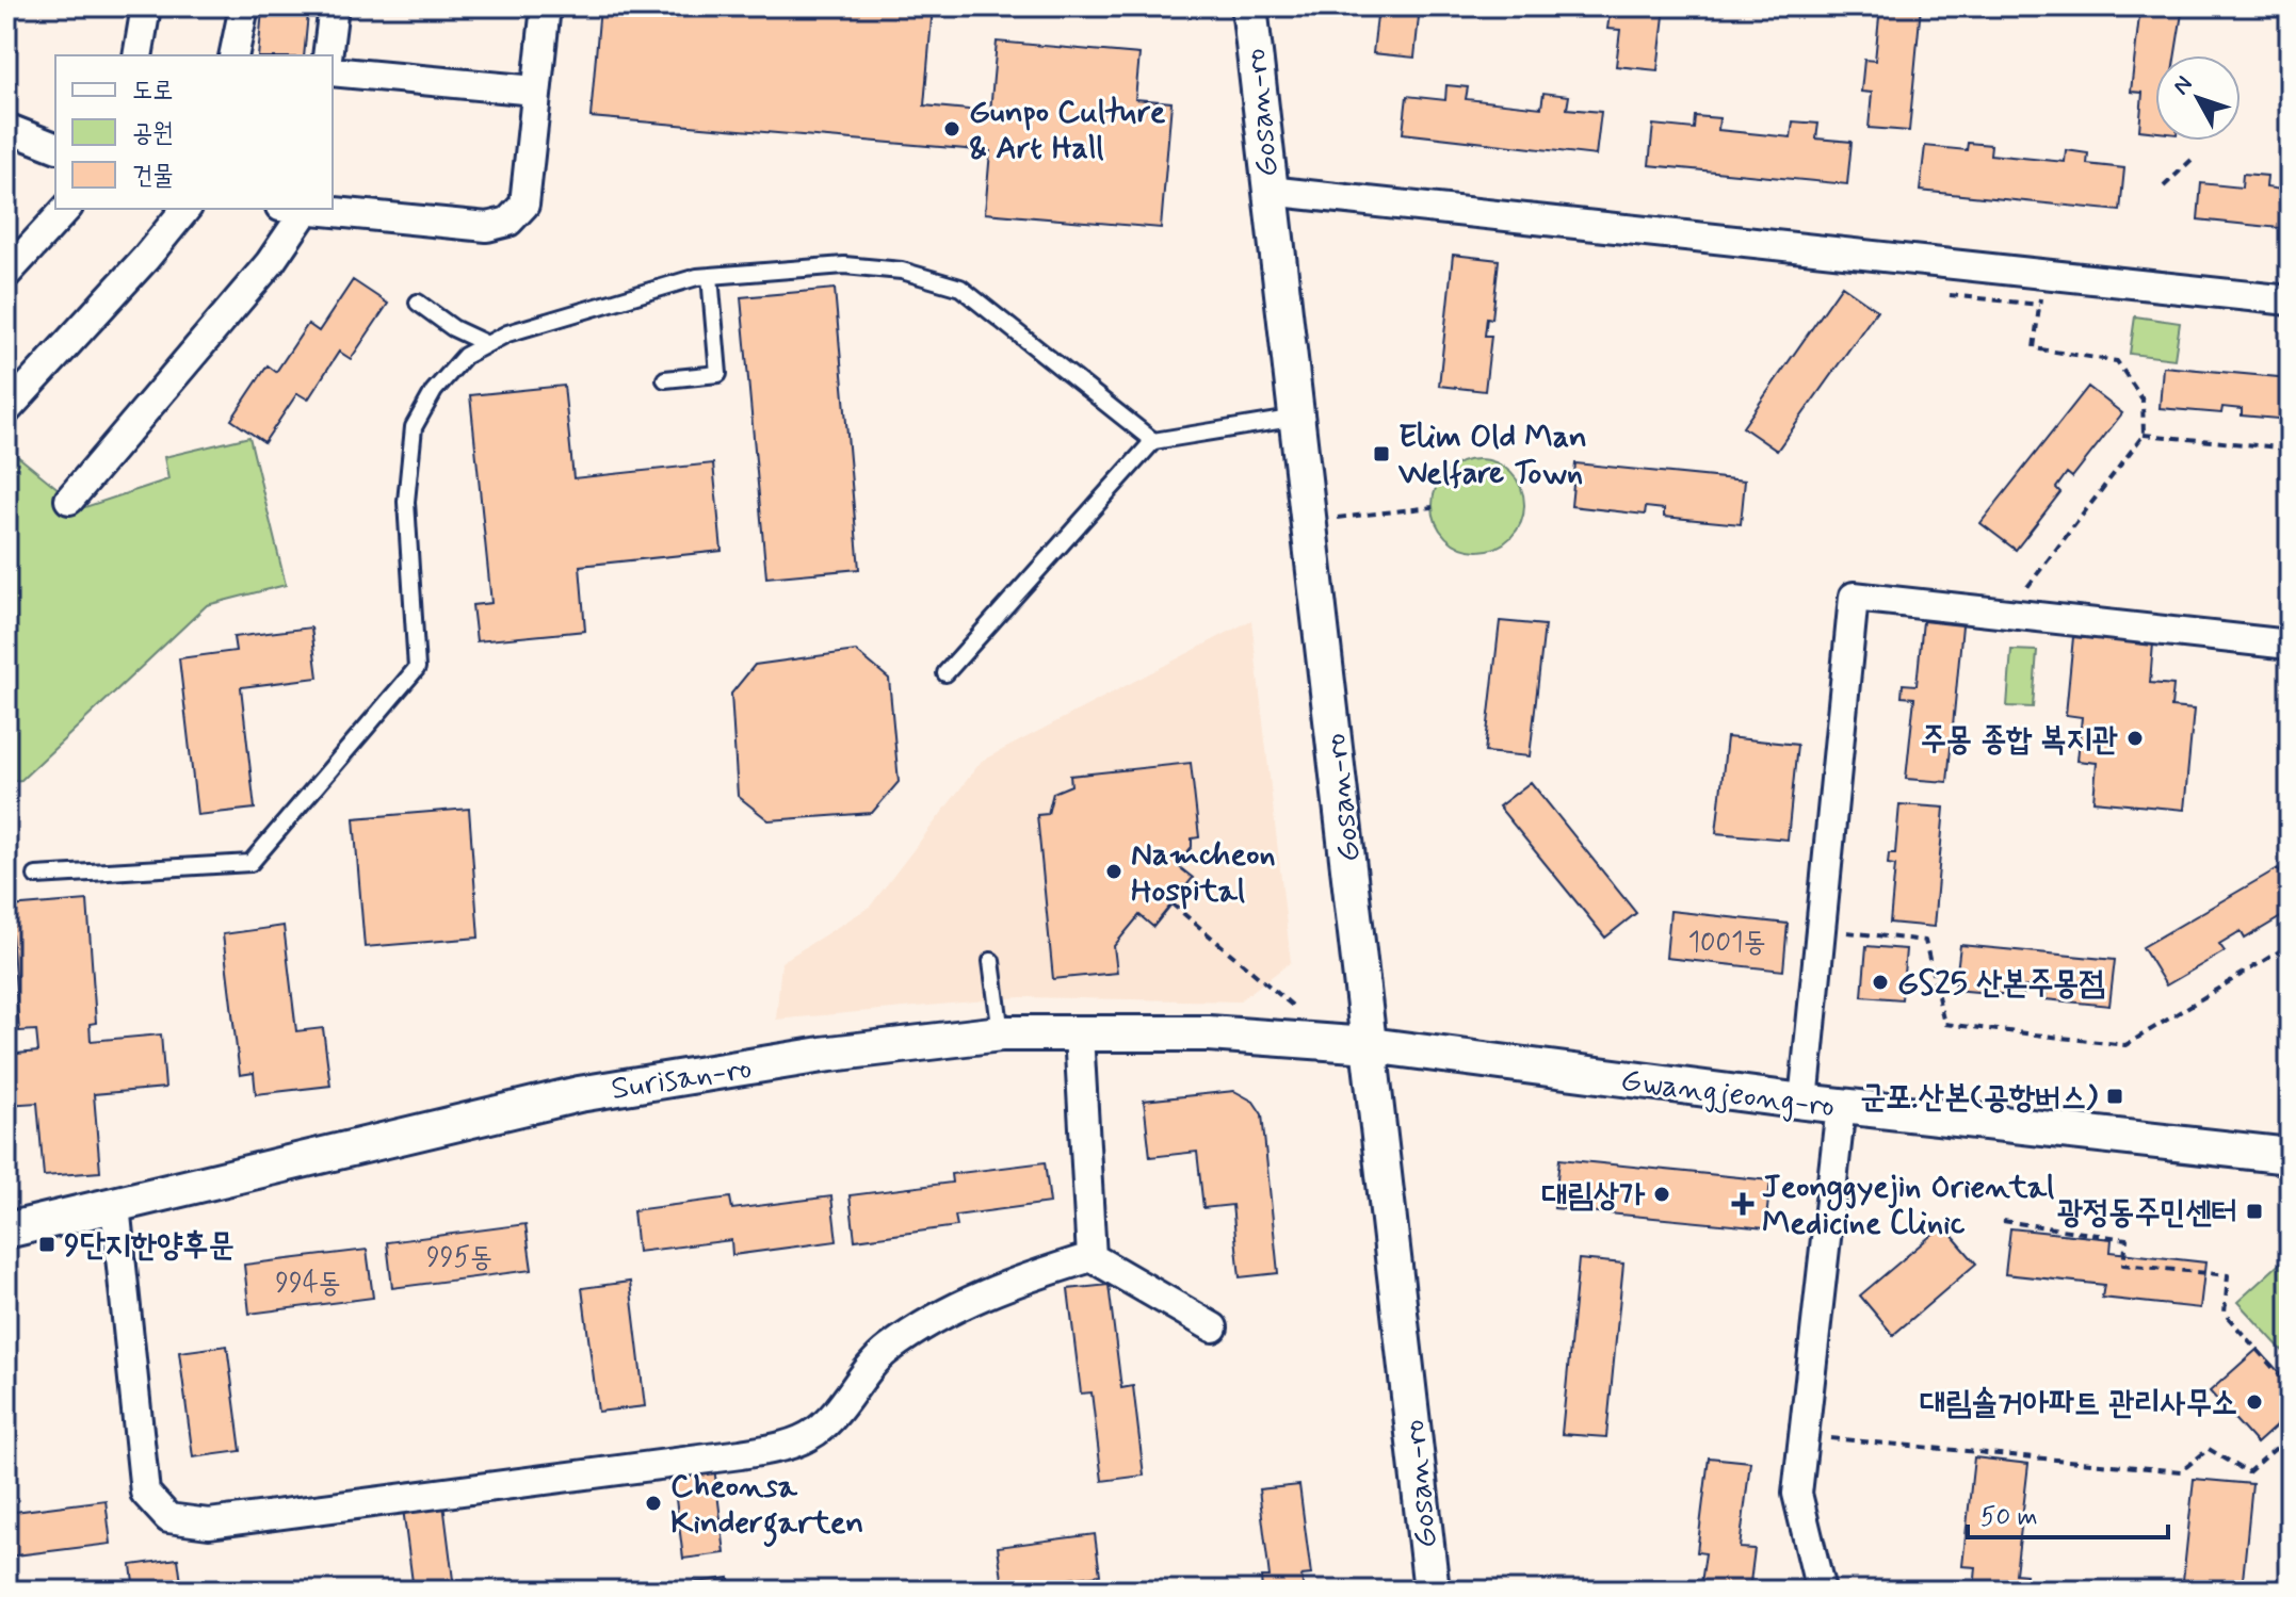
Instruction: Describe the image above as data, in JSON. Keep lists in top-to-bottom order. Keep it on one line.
{"streets":{"street":["Gosan-ro","Surisan-ro","Gwangjeong-ro"]},"crossings":[["Gosan-ro","Surisan-ro"],["Gosan-ro","Gwangjeong-ro"],["Surisan-ro","Gwangjeong-ro"]],"places":{"other":["Gunpo Culture & Art Hall","주몽 종합 복지관","Namcheon Hospital","GS25 산본주몽점","대림상가","대림솔거아파트 관리사무소","Cheonsa Kindergarten"],"transit":["Elim Old Man Welfare Town","군포.산본(공항버스)","광정동주민센터","9단지한양후문"],"health":["Jeonggyejin Oriental Medicine Clinic"]},"house_numbers":["1001동","995동","994동"],"legend":["도로","공원","건물"],"scale_bar":"50 m","north":"top left"}
